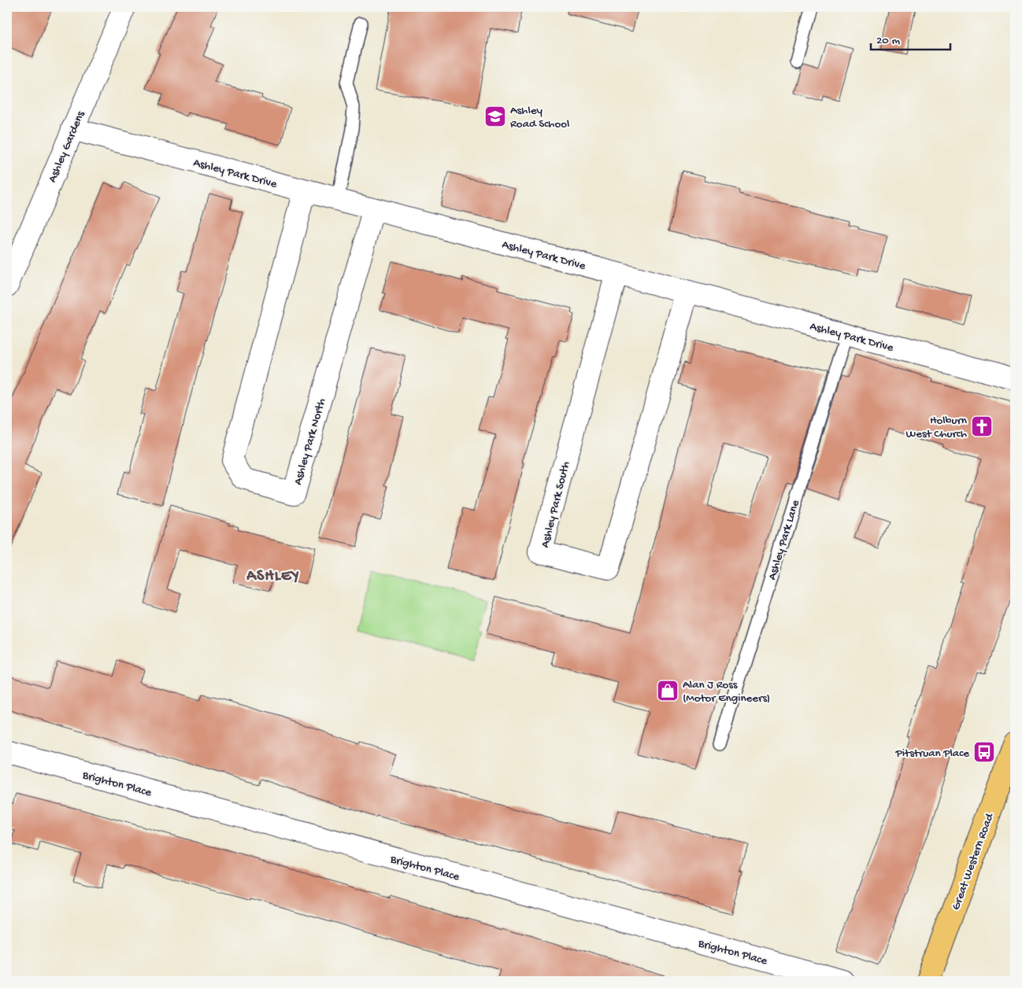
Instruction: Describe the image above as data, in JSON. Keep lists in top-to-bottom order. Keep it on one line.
{"streets":{"main road":["Great Western Road"],"street":["Ashley Gardens","Ashley Park Drive","Ashley Park North","Ashley Park South","Brighton Place"],"lane":["Ashley Park Lane"]},"crossings":[["Ashley Gardens","Ashley Park Drive"],["Ashley Park Drive","Ashley Park North"],["Ashley Park Drive","Ashley Park South"],["Ashley Park Drive","Ashley Park Lane"]],"districts":["ASHLEY"],"places":{"school or university":["Ashley Road School"],"church":["Holburn West Church"],"shop":["Alan J Ross (Motor Engineers)"],"bus stop":["Pitstruan Place"]},"scale_bar":"20 m"}
